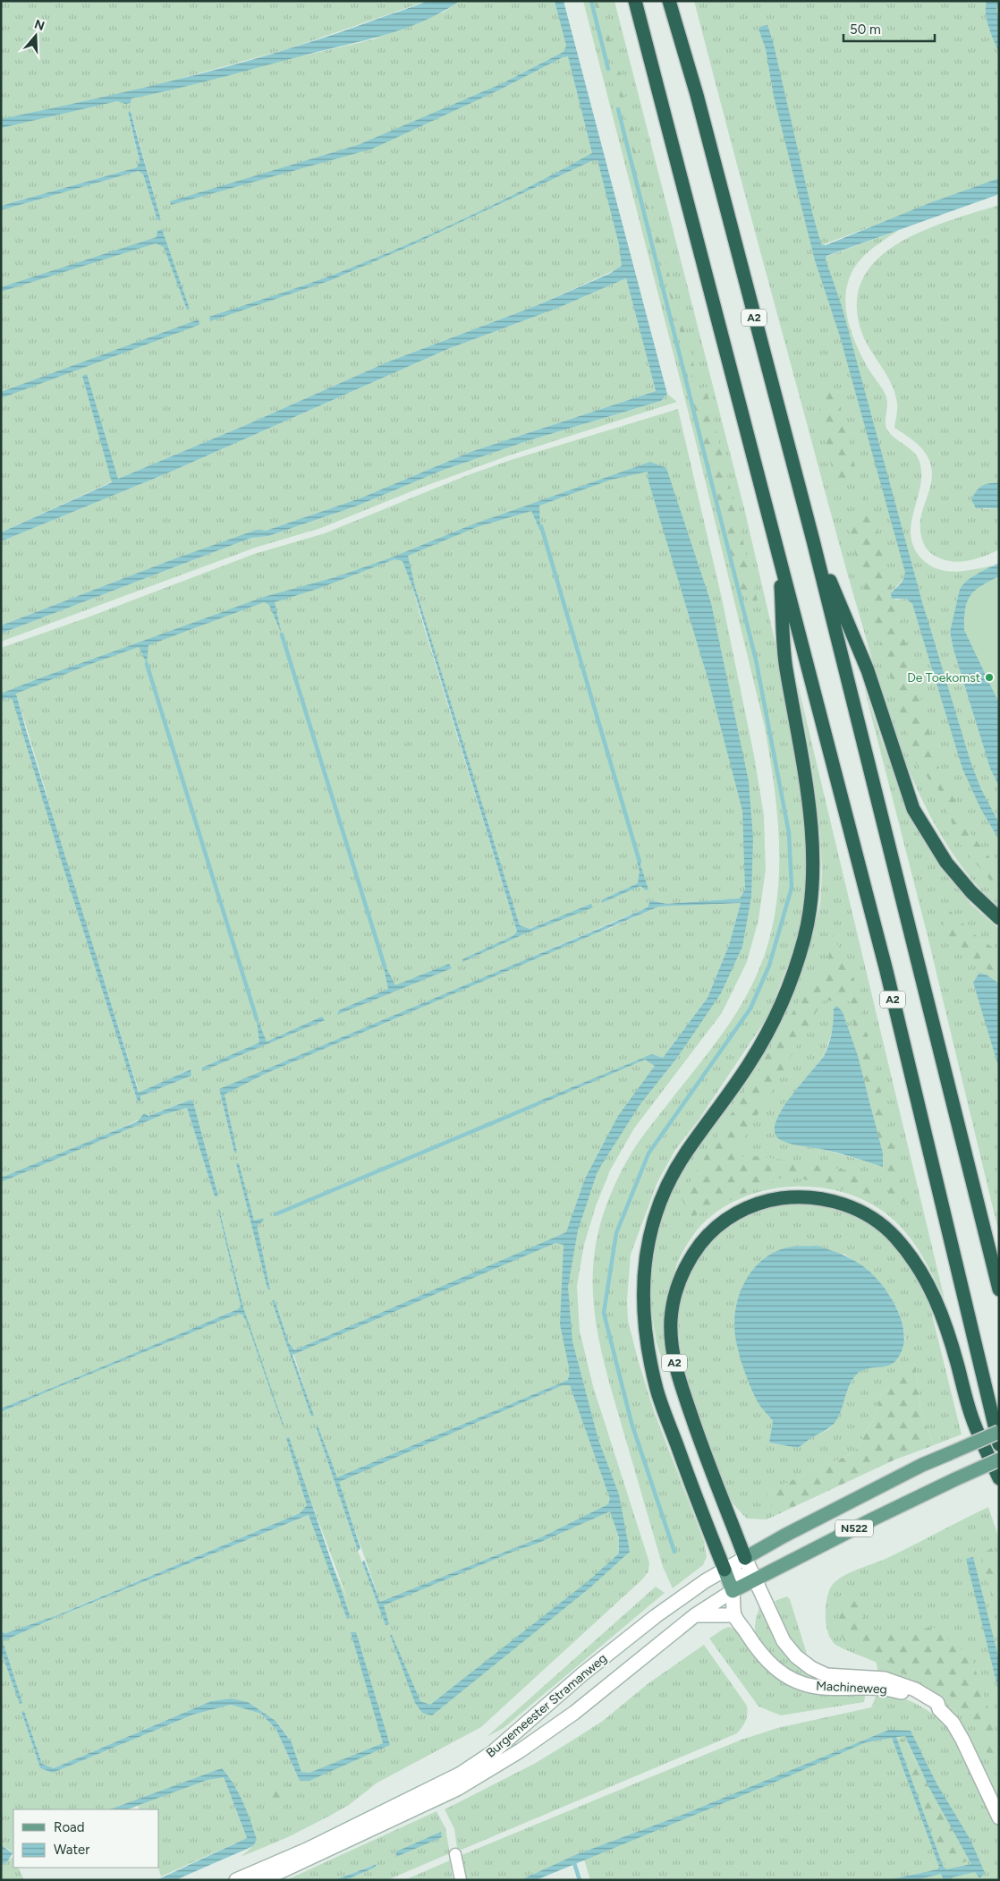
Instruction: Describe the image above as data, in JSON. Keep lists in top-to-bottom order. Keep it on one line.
{"streets":{"highway":["A2"],"main road":["N522","Machineweg","Burgemeester Stramanweg"]},"crossings":[["A2","Burgemeester Stramanweg"],["Machineweg","Burgemeester Stramanweg"]],"places":["De Toekomst"],"legend":["Road","Water"],"scale_bar":"50 m","north":"top"}
